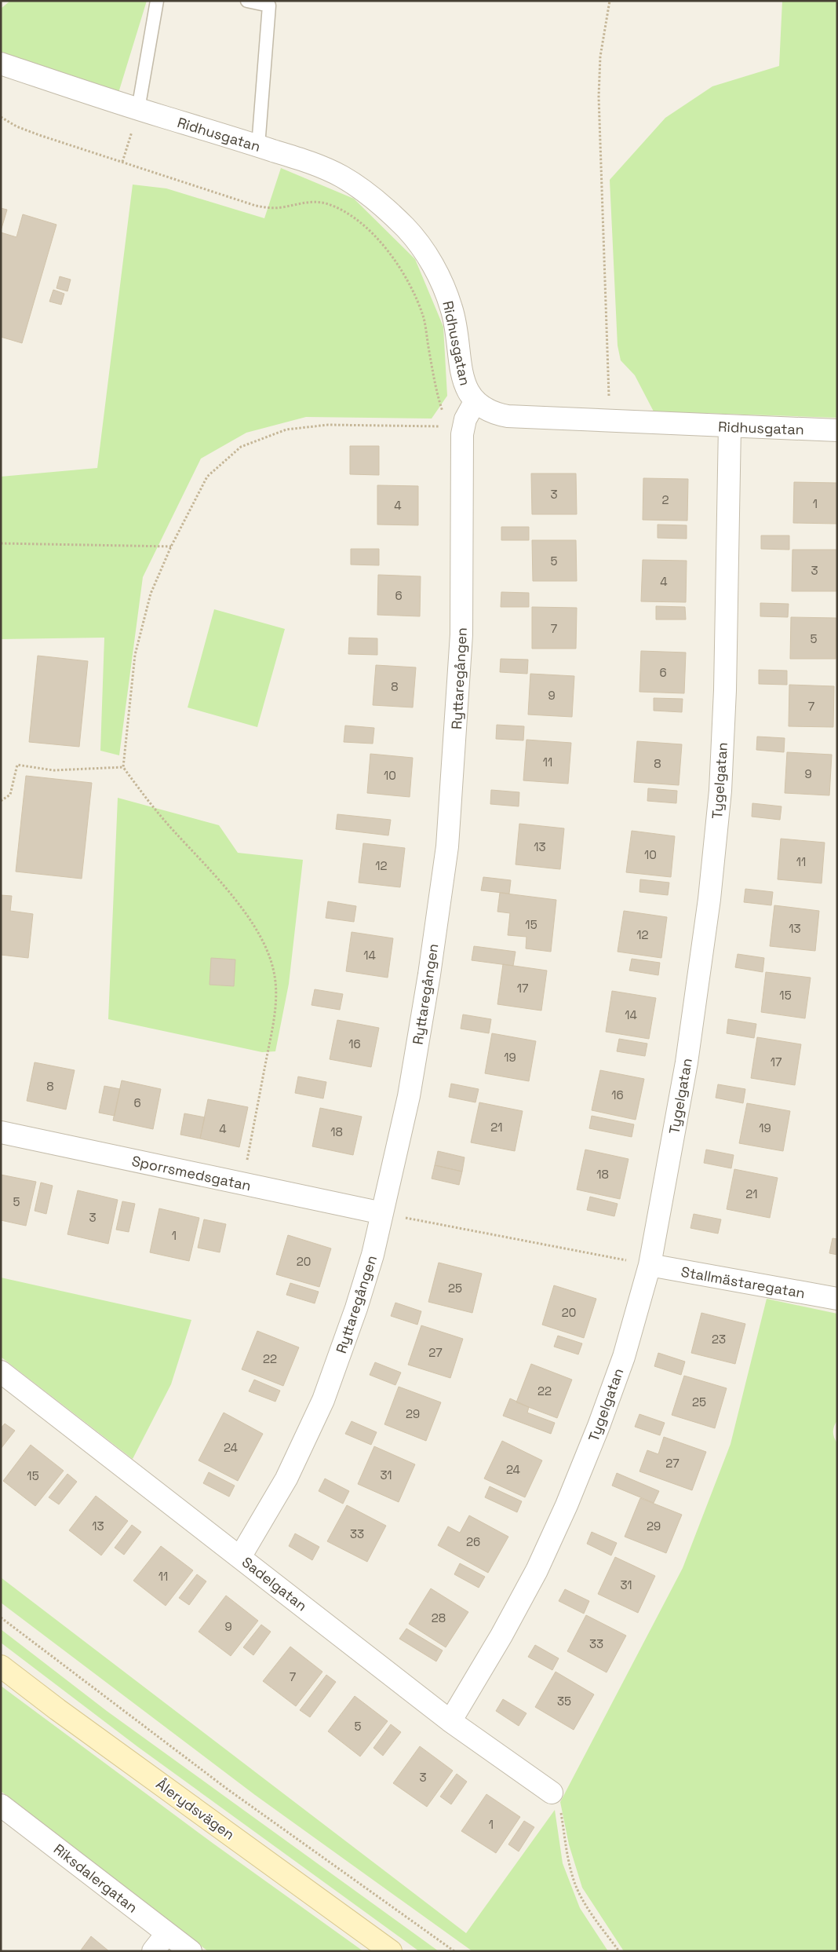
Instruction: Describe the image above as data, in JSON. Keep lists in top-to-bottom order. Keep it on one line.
{"streets":{"main road":["Ålerydsvägen"],"street":["Ridhusgatan","Ryttaregången","Tygelgatan","Sporrsmedsgatan","Stallmästaregatan","Sadelgatan","Riksdalergatan"]},"crossings":[["Ridhusgatan","Ryttaregången"],["Ridhusgatan","Tygelgatan"],["Ryttaregången","Sporrsmedsgatan"],["Ryttaregången","Sadelgatan"],["Tygelgatan","Stallmästaregatan"],["Tygelgatan","Sadelgatan"]],"house_numbers":["3","2","1","4","5","3","4","6","7","5","6","8","9","7","11","8","9","10","13","10","11","12","15","13","12","14","17","15","14","16","19","17","8","16","6","21","19","4","18","18","21","5","3","1","20","25","20","23","27","22","22","25","29","24","27","24","31","15","13","29","33","26","11","31","28","9","33","7","35","5","3","1"]}
